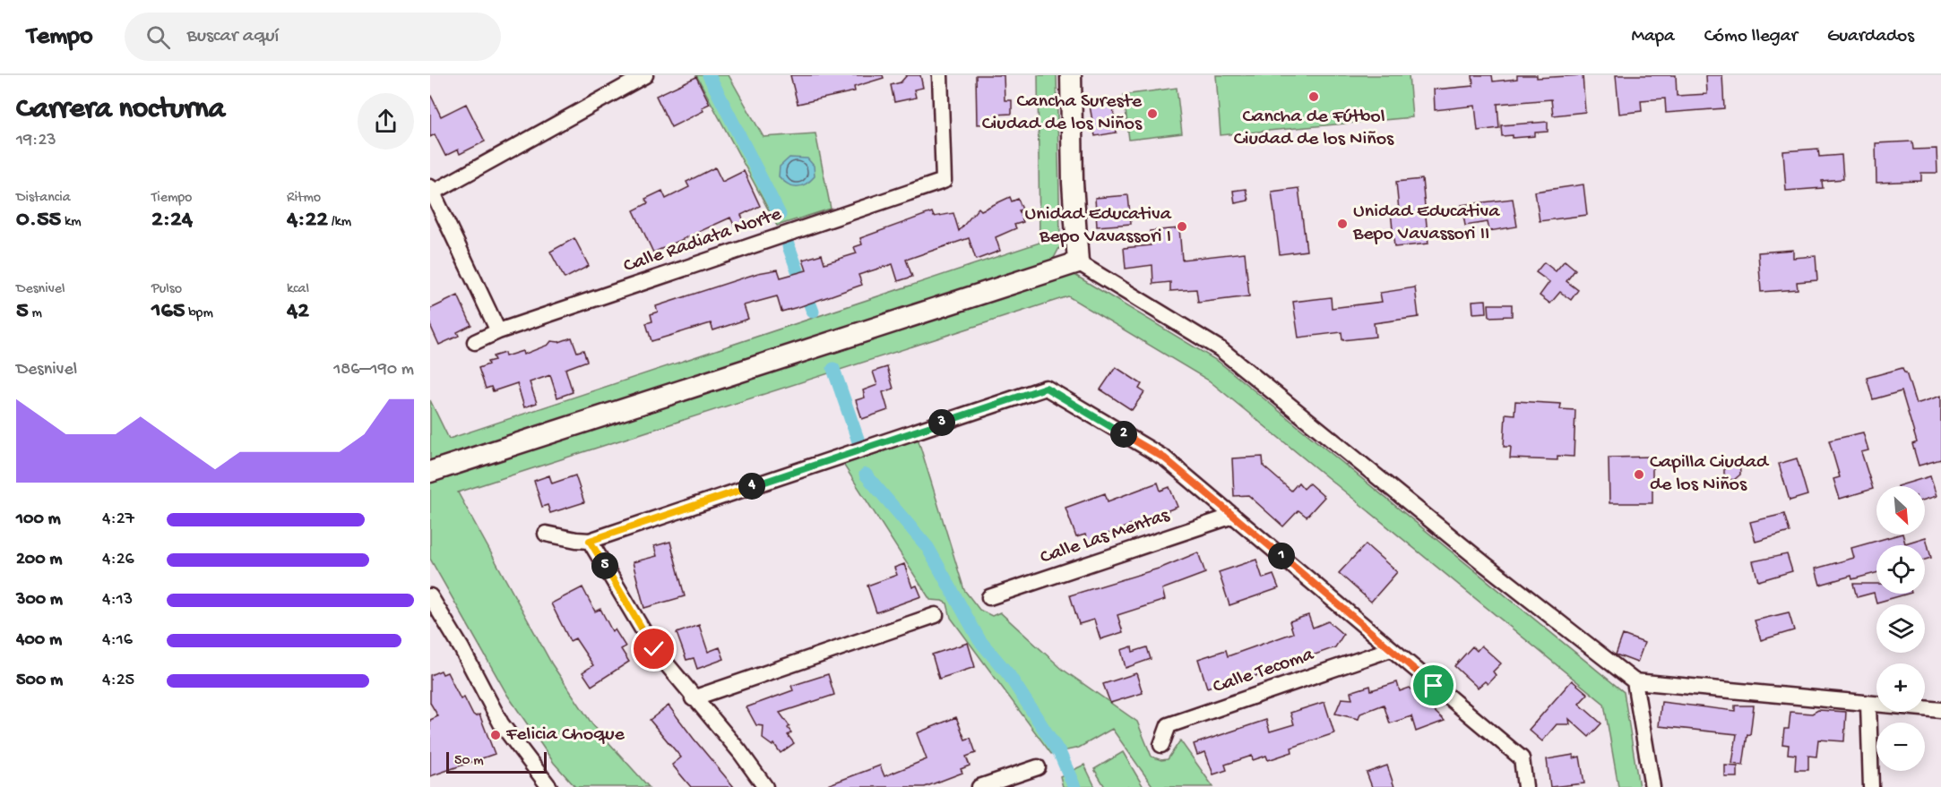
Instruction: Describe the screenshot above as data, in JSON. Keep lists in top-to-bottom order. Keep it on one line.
{"streets":{"street":["Calle Radiata Norte","Calle Las Mentas","Calle Tecoma"]},"places":["Cancha de Fútbol Ciudad de los Niños","Cancha Sureste Ciudad de los Niños","Unidad Educativa Bepo Vavassori II","Unidad Educativa Bepo Vavassori I","Capilla Ciudad de los Niños","Felicia Choque"],"scale_bar":"50 m","north":"bottom right","page":{"header":"Tempo","search":"Buscar aquí","nav":["Mapa","Cómo llegar","Guardados"],"heading":["Carrera nocturna","19:23"],"stats":[["Distancia","0.55 km"],["Tiempo","2:24"],["Ritmo","4:22 /km"],["Desnivel","5 m"],["Pulso","165 bpm"],["kcal","42"]],"chart":["Desnivel","186–190 m"],"pins":["3","2","4","1","5"],"map_buttons":["+","−"],"list":[{"name":"100 m","note":"4:27"},{"name":"200 m","note":"4:26"},{"name":"300 m","note":"4:13"},{"name":"400 m","note":"4:16"},{"name":"500 m","note":"4:25"}],"scale":"50 m"}}
